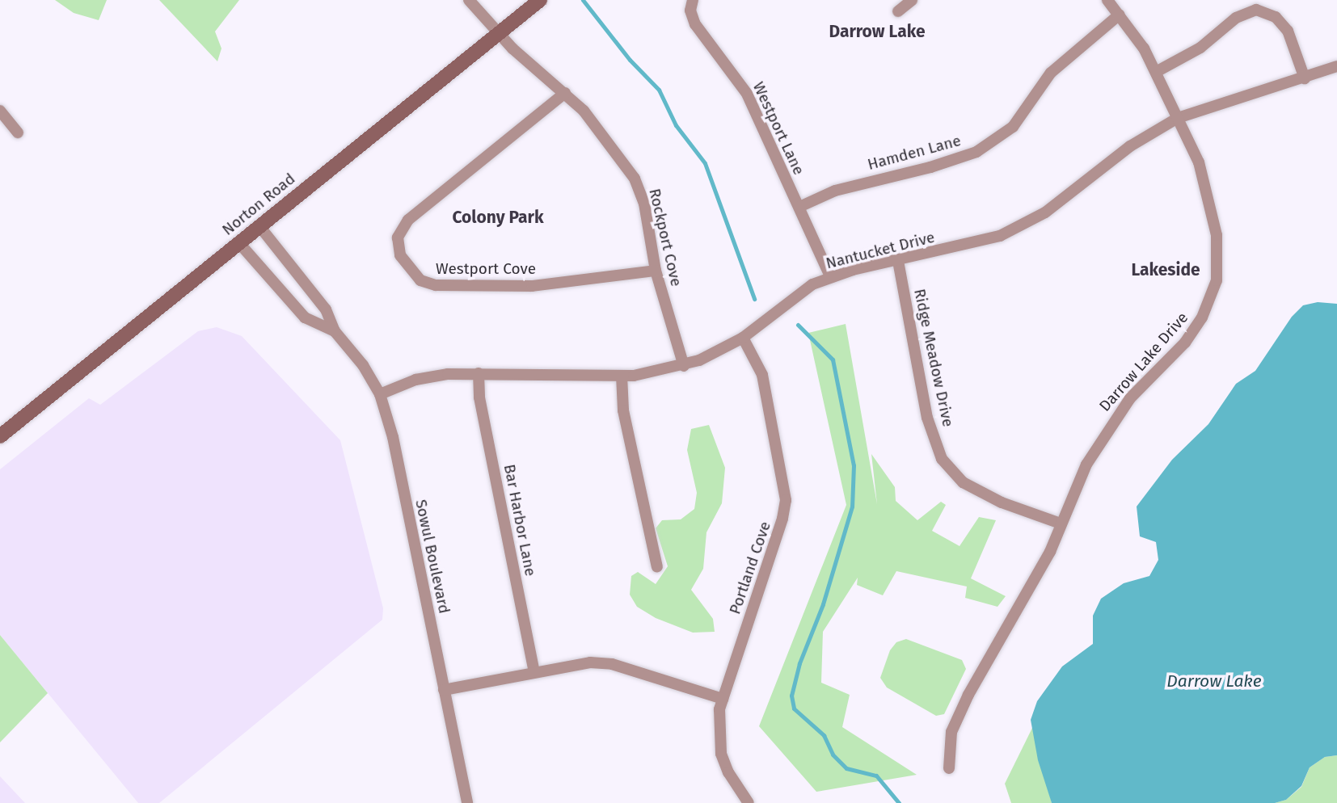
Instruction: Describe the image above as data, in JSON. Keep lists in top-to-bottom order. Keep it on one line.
{"streets":{"street":["Westport Lane","Hamden Lane","Norton Road","Rockport Cove","Nantucket Drive","Westport Cove","Ridge Meadow Drive","Darrow Lake Drive","Bar Harbor Lane","Sowul Boulevard","Portland Cove"]},"crossings":[["Westport Lane","Hamden Lane"],["Westport Lane","Nantucket Drive"],["Hamden Lane","Darrow Lake Drive"],["Norton Road","Rockport Cove"],["Norton Road","Sowul Boulevard"],["Rockport Cove","Nantucket Drive"],["Rockport Cove","Westport Cove"],["Nantucket Drive","Ridge Meadow Drive"],["Nantucket Drive","Darrow Lake Drive"],["Nantucket Drive","Bar Harbor Lane"],["Nantucket Drive","Sowul Boulevard"],["Nantucket Drive","Portland Cove"],["Ridge Meadow Drive","Darrow Lake Drive"]],"districts":["Darrow Lake","Colony Park","Lakeside"],"water":["Darrow Lake"]}
